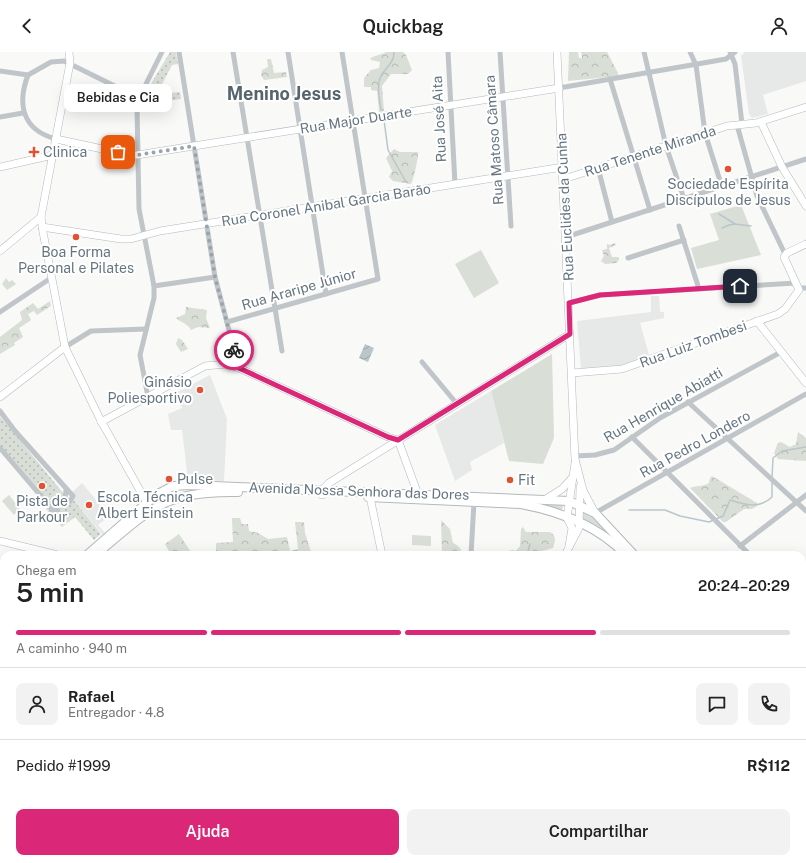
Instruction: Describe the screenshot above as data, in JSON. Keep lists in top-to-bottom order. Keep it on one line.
{"streets":{"main road":["Avenida Nossa Senhora das Dores"],"street":["Rua José Aita","Rua Major Duarte","Rua Matoso Câmara","Rua Tenente Miranda","Rua Coronel Anibal Garcia Barão","Rua Euclides da Cunha","Rua Araripe Júnior","Rua Luiz Tombesi","Rua Henrique Abiatti","Rua Pedro Londero"]},"crossings":[["Rua José Aita","Rua Major Duarte"],["Rua José Aita","Rua Coronel Anibal Garcia Barão"],["Rua Major Duarte","Rua Matoso Câmara"],["Rua Major Duarte","Rua Euclides da Cunha"],["Rua Matoso Câmara","Rua Coronel Anibal Garcia Barão"],["Rua Tenente Miranda","Rua Euclides da Cunha"],["Rua Coronel Anibal Garcia Barão","Rua Euclides da Cunha"],["Rua Coronel Anibal Garcia Barão","Rua Araripe Júnior"],["Rua Euclides da Cunha","Rua Luiz Tombesi"],["Rua Euclides da Cunha","Rua Henrique Abiatti"],["Rua Euclides da Cunha","Rua Pedro Londero"],["Rua Euclides da Cunha","Avenida Nossa Senhora das Dores"],["Rua Pedro Londero","Avenida Nossa Senhora das Dores"]],"districts":["Menino Jesus"],"places":{"health":["Clinica"],"other":["Bebidas e Cia","Sociedade Espírita Discípulos de Jesus","Boa Forma Personal e Pilates","Ginásio Poliesportivo","Pulse","Fit","Pista de Parkour","Escola Técnica Albert Einstein"]},"page":{"header":"Quickbag","bubble":"Bebidas e Cia","heading":["5 min","Chega em","20:24–20:29"],"panel":["Rafael","Entregador · 4.8","Pedido #1999","R$112"],"bar":"A caminho · 940 m","buttons":["Ajuda","Compartilhar"]}}
